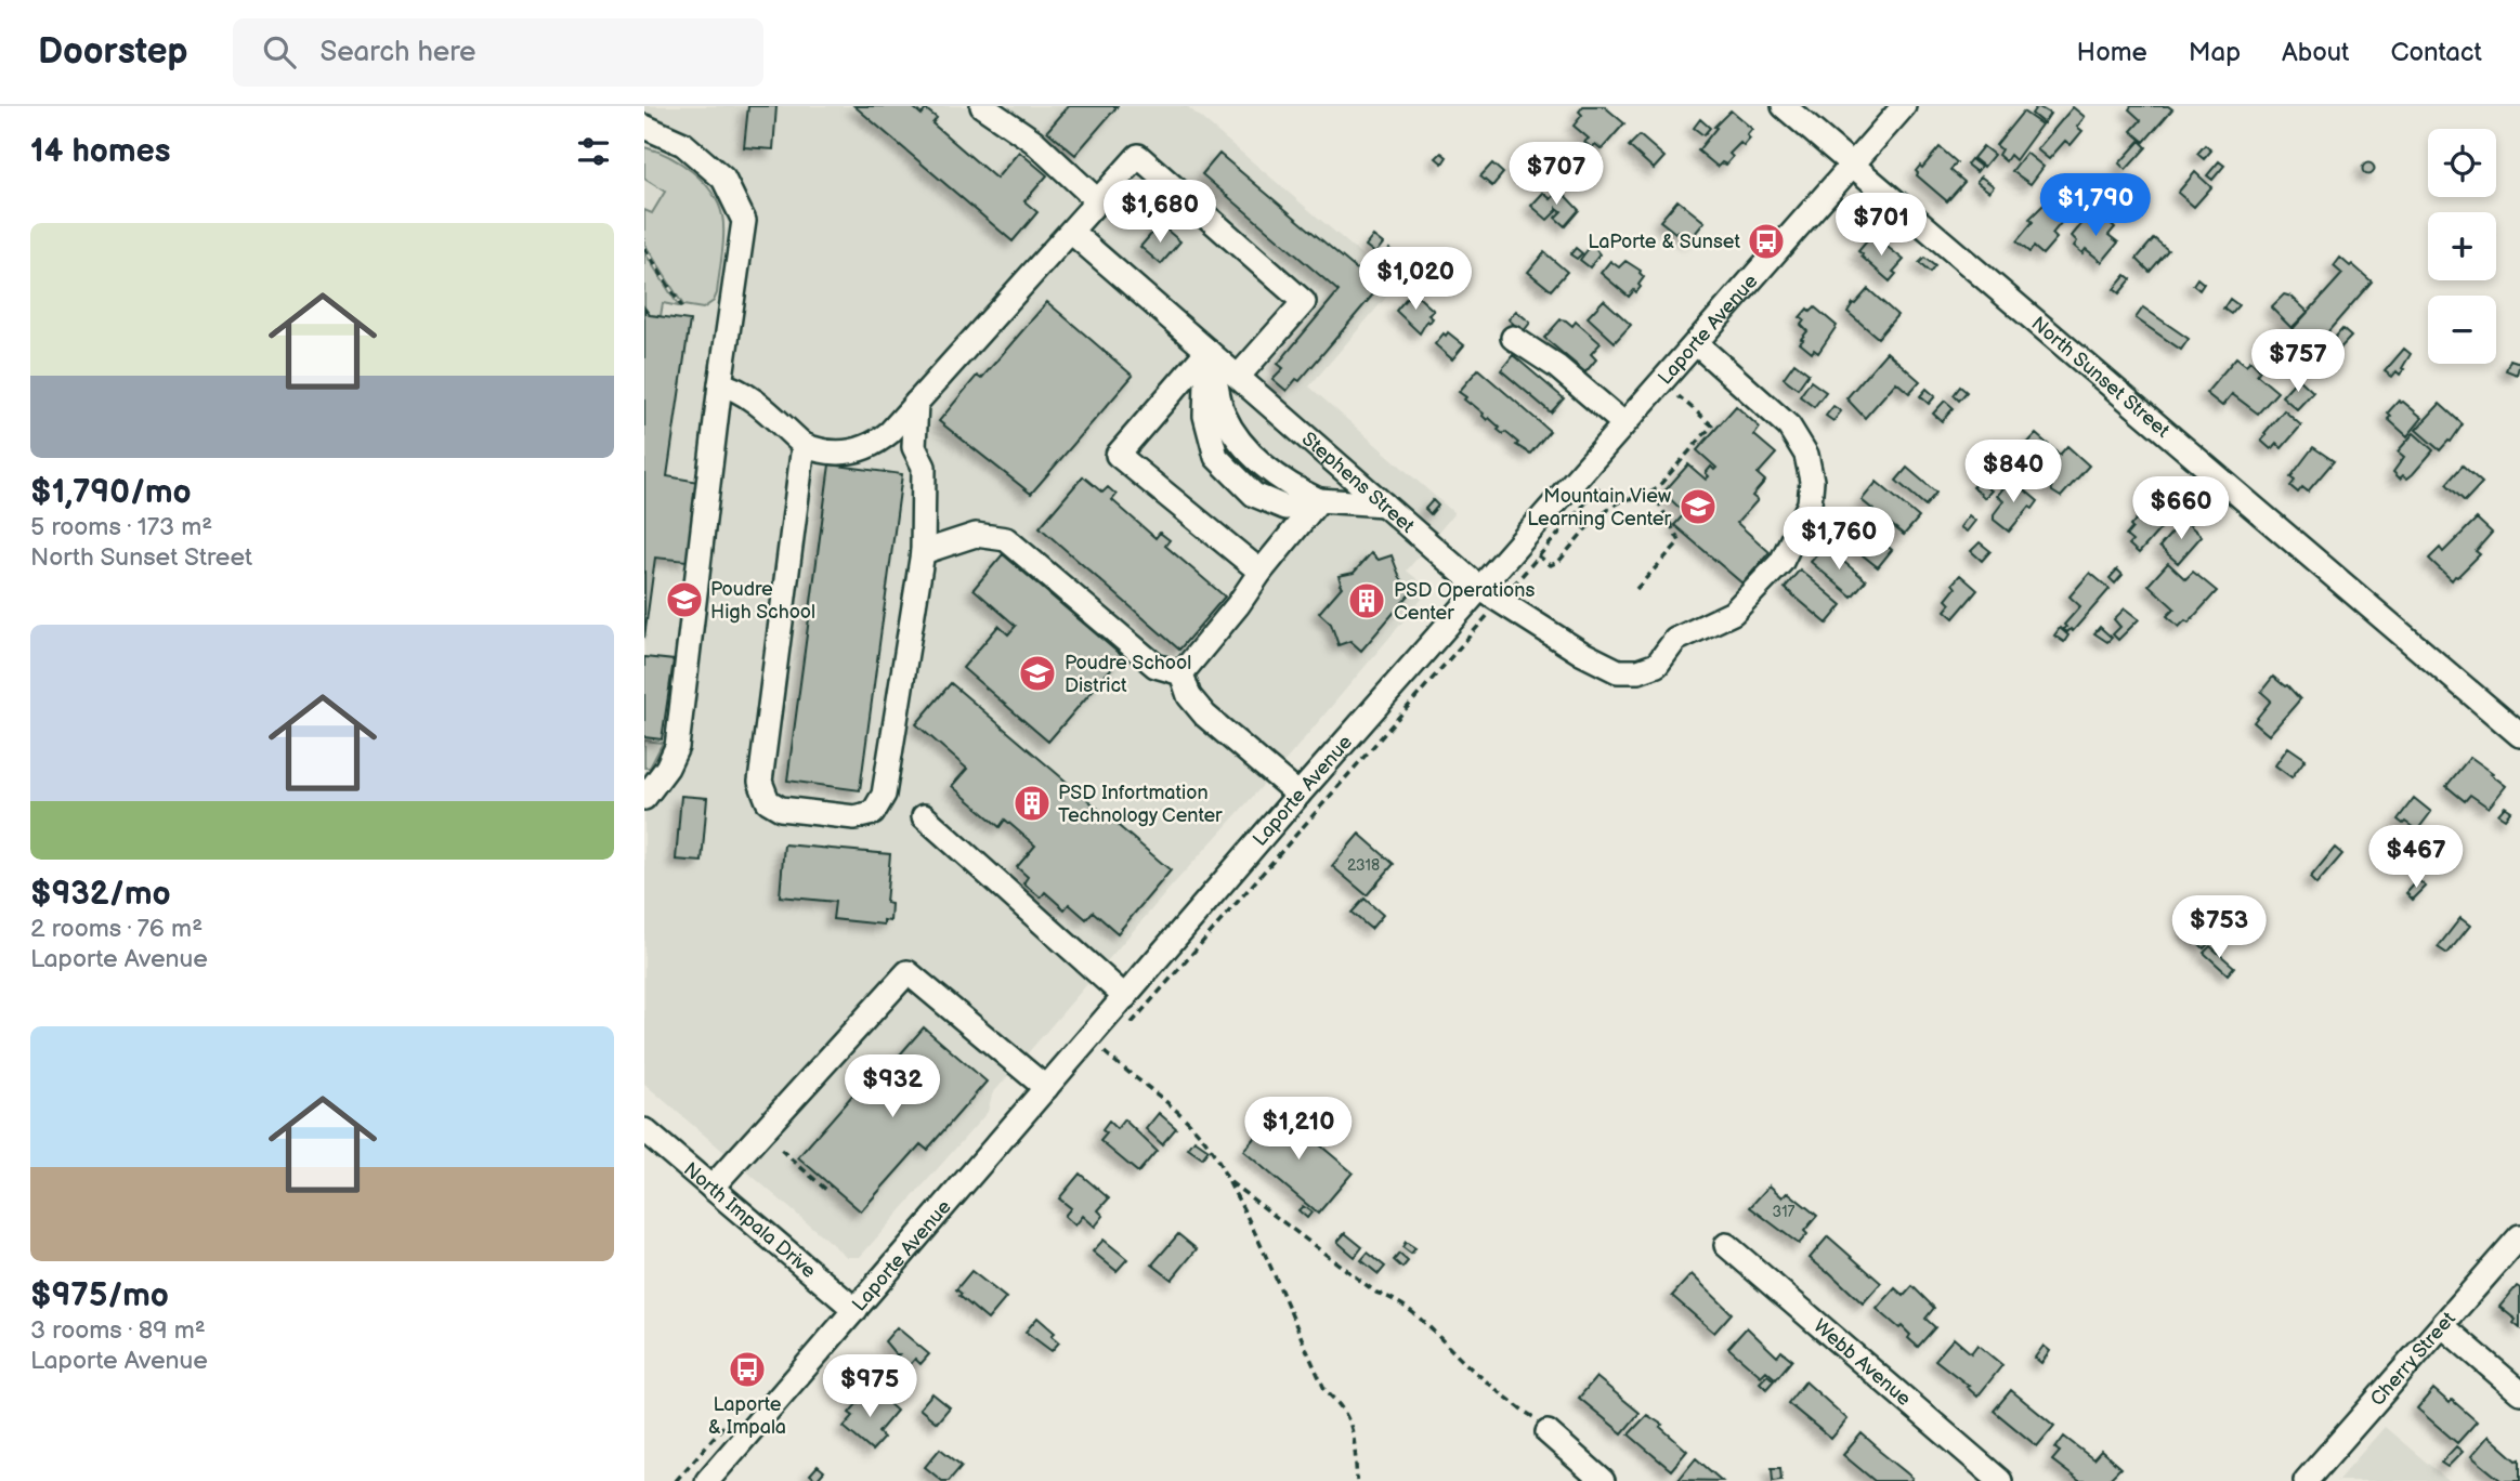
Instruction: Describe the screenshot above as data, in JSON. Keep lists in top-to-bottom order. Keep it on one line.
{"streets":{"street":["Laporte Avenue","North Sunset Street","Stephens Street","North Impala Drive","Cherry Street","Webb Avenue"]},"crossings":[["Laporte Avenue","North Sunset Street"],["Laporte Avenue","Stephens Street"],["Laporte Avenue","North Impala Drive"]],"places":{"bus stop":["LaPorte & Sunset","Laporte & Impala"],"school or university":["Mountain View Learning Center","Poudre High School","Poudre School District"],"building":["PSD Operations Center","PSD Infortmation Technology Center"]},"house_numbers":["2318","317"],"page":{"header":"Doorstep","search":"Search here","nav":["Home","Map","About","Contact"],"heading":"14 homes","map_buttons":["+","−"],"price":["$707","$1,790","$1,680","$701","$1,020","$757","$840","$660","$1,760","$467","$753","$932","$1,210","$975"],"list":[{"name":"$1,790/mo","note":"5 rooms · 173 m² · North Sunset Street"},{"name":"$932/mo","note":"2 rooms · 76 m² · Laporte Avenue"},{"name":"$975/mo","note":"3 rooms · 89 m² · Laporte Avenue"}]}}
